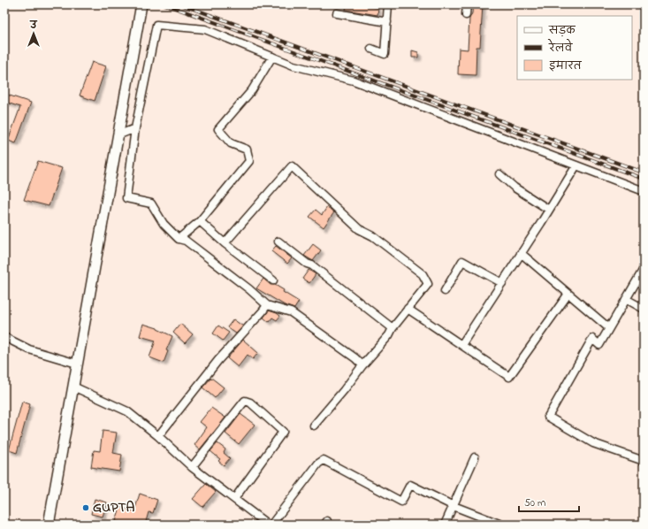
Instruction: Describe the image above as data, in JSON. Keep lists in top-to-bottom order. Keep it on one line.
{"places":["GUPTA"],"legend":["सड़क","रेलवे","इमारत"],"scale_bar":"50 m","north":"top"}
